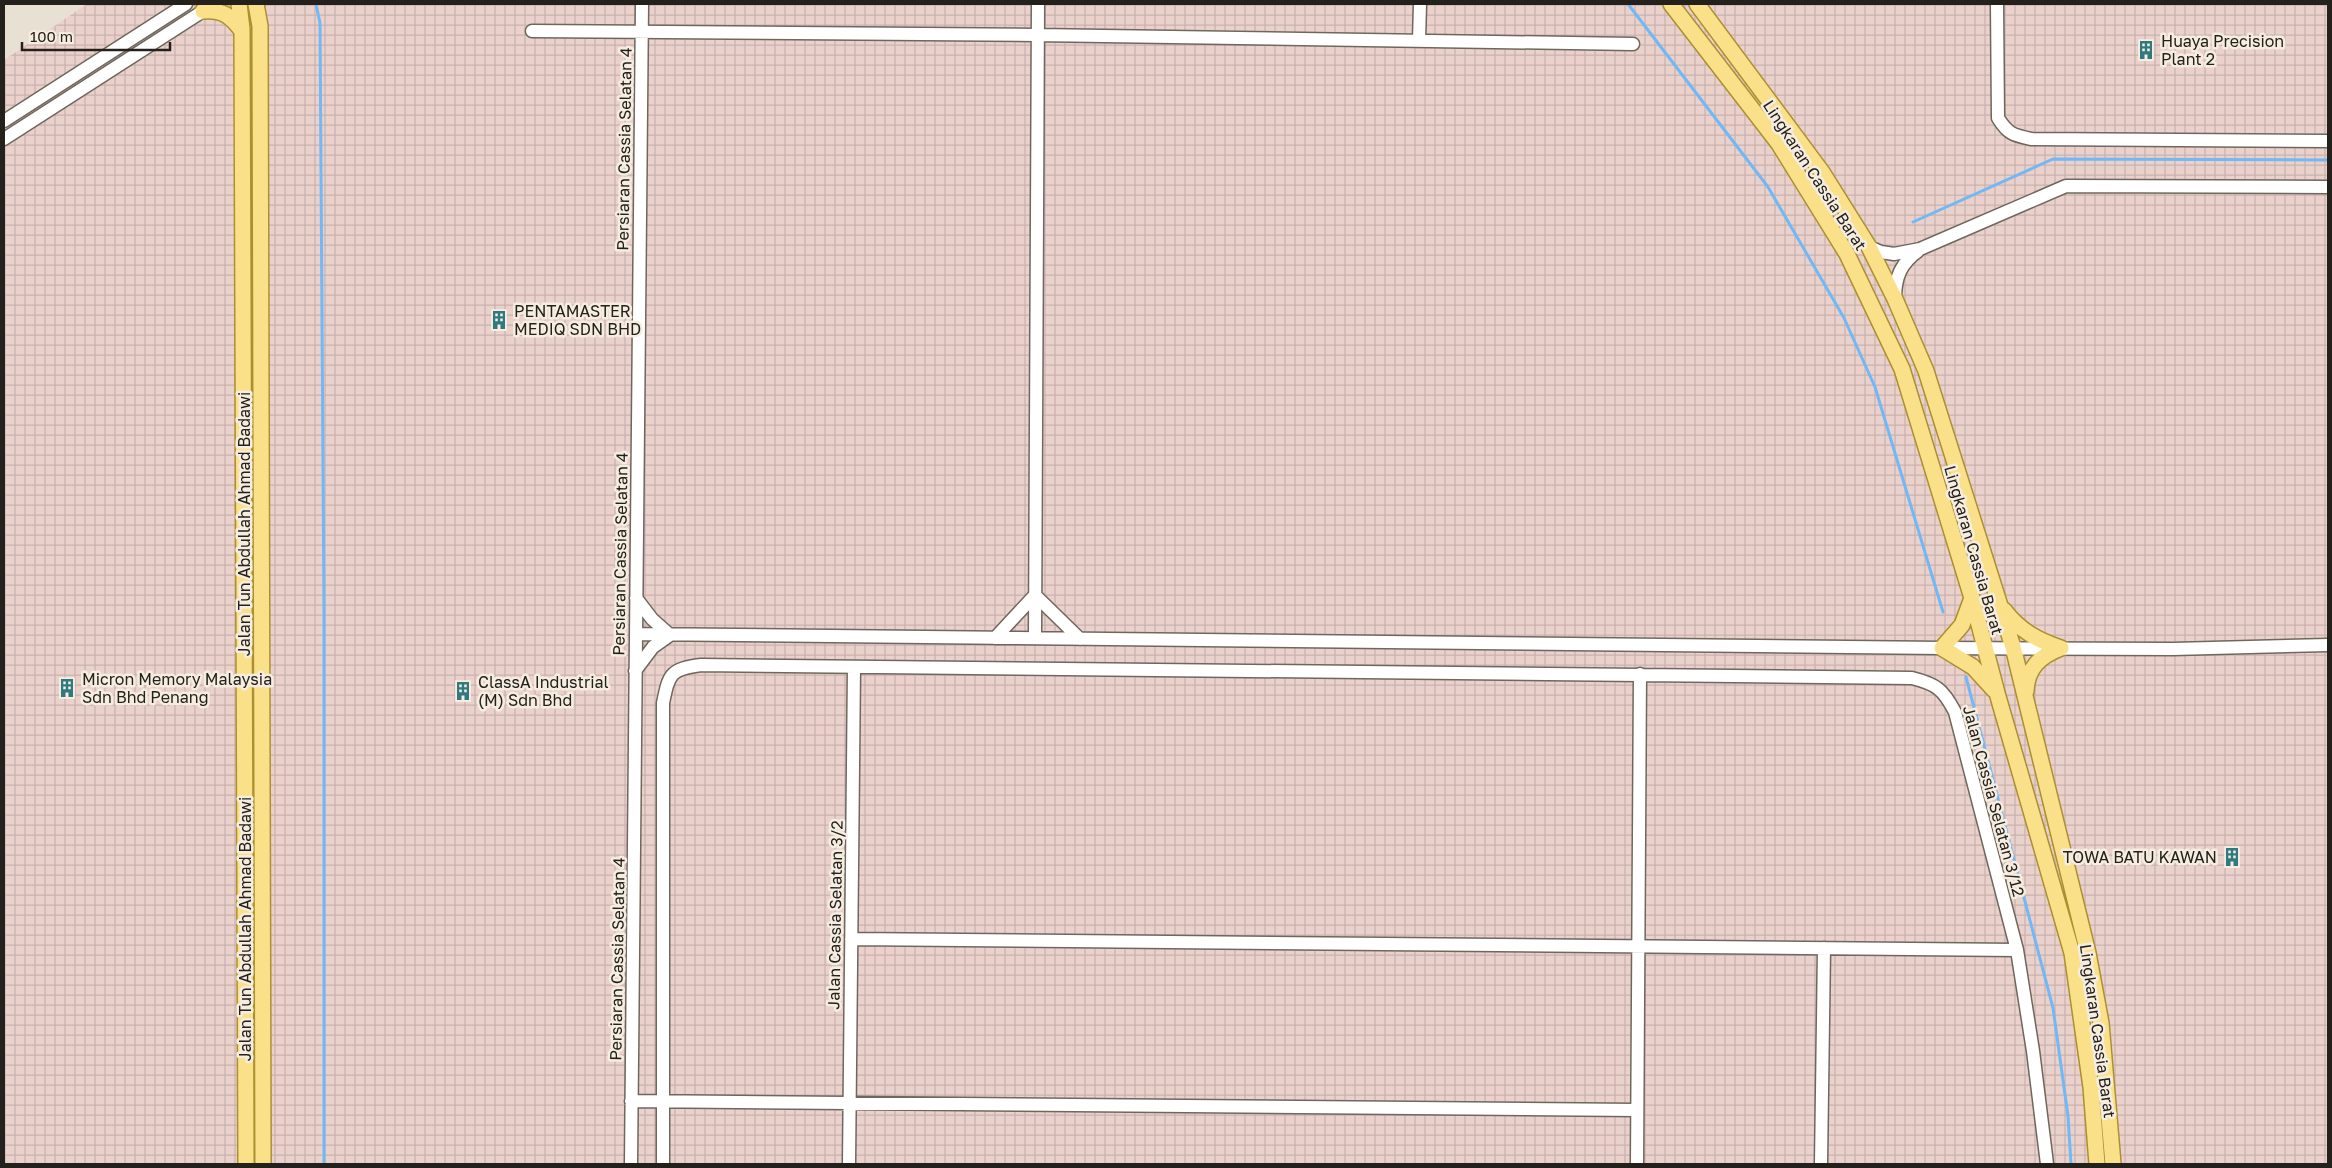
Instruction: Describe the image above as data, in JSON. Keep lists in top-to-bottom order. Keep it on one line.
{"streets":{"main road":["Lingkaran Cassia Barat","Jalan Tun Abdullah Ahmad Badawi"],"street":["Persiaran Cassia Selatan 4","Jalan Cassia Selatan 3/12","Jalan Cassia Selatan 3/2"]},"crossings":[["Jalan Cassia Selatan 3/12","Jalan Cassia Selatan 3/2"]],"places":{"building":["Huaya Precision Plant 2","PENTAMASTER MEDIQ SDN BHD","Micron Memory Malaysia Sdn Bhd Penang","ClassA Industrial (M) Sdn Bhd","TOWA BATU KAWAN"]},"scale_bar":"100 m"}
